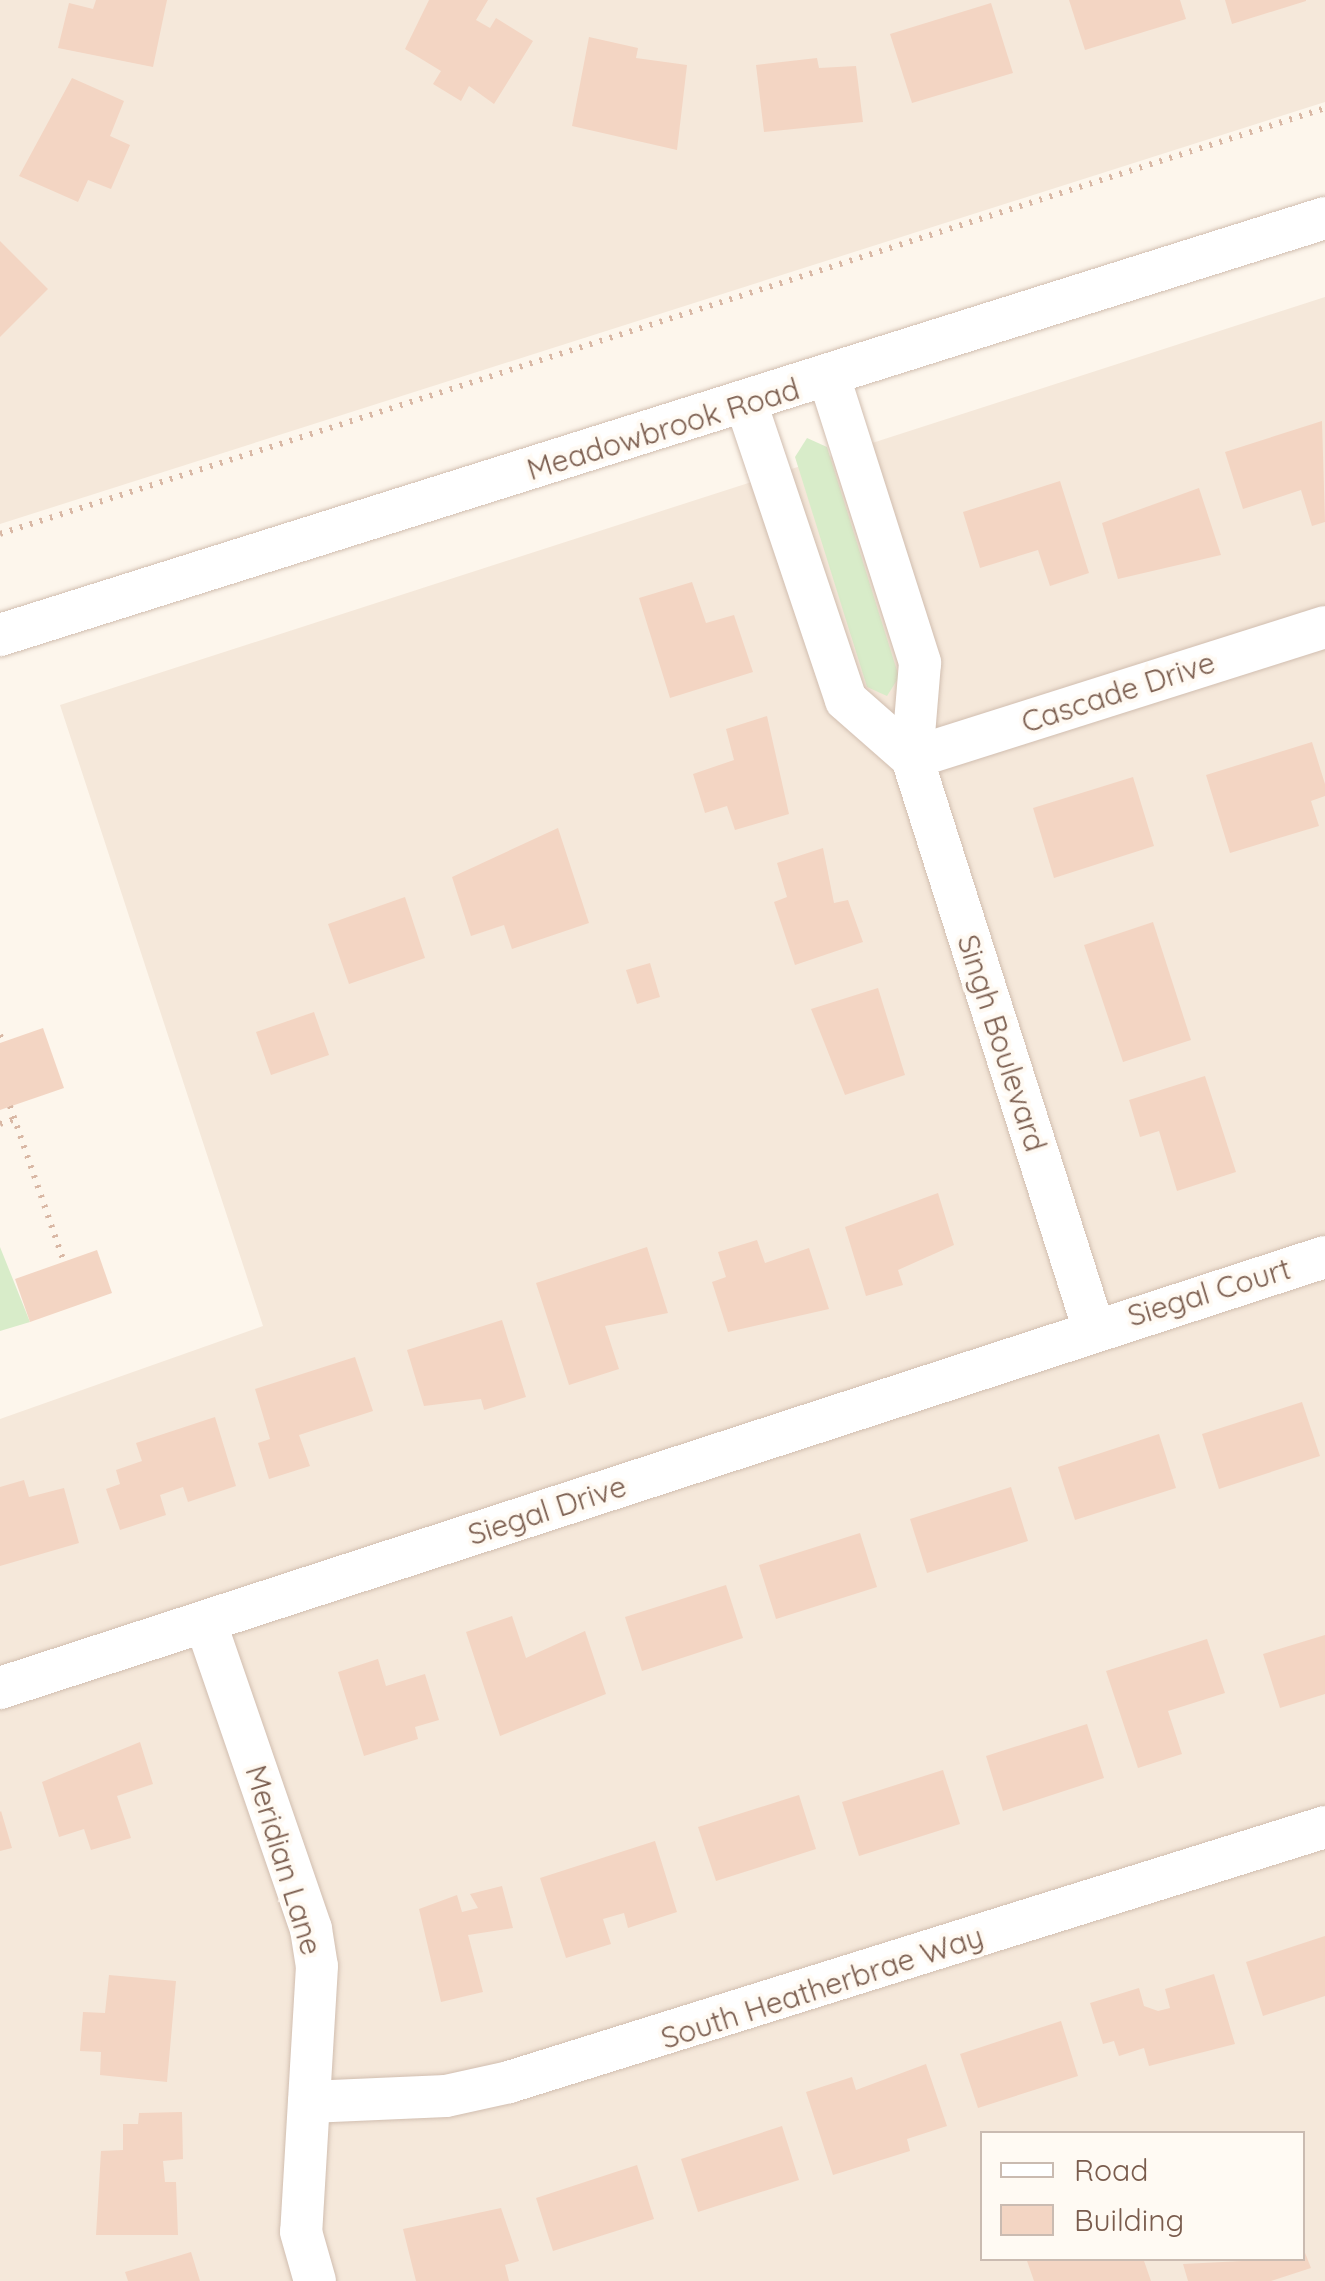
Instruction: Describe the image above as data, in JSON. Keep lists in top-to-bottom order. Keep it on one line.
{"streets":{"street":["Meadowbrook Road","Cascade Drive","Singh Boulevard","Siegal Court","Siegal Drive","Meridian Lane","South Heatherbrae Way"]},"crossings":[["Meadowbrook Road","Singh Boulevard"],["Cascade Drive","Singh Boulevard"],["Singh Boulevard","Siegal Court"],["Singh Boulevard","Siegal Drive"],["Siegal Court","Siegal Drive"],["Siegal Drive","Meridian Lane"],["Meridian Lane","South Heatherbrae Way"]],"legend":["Road","Building"]}
